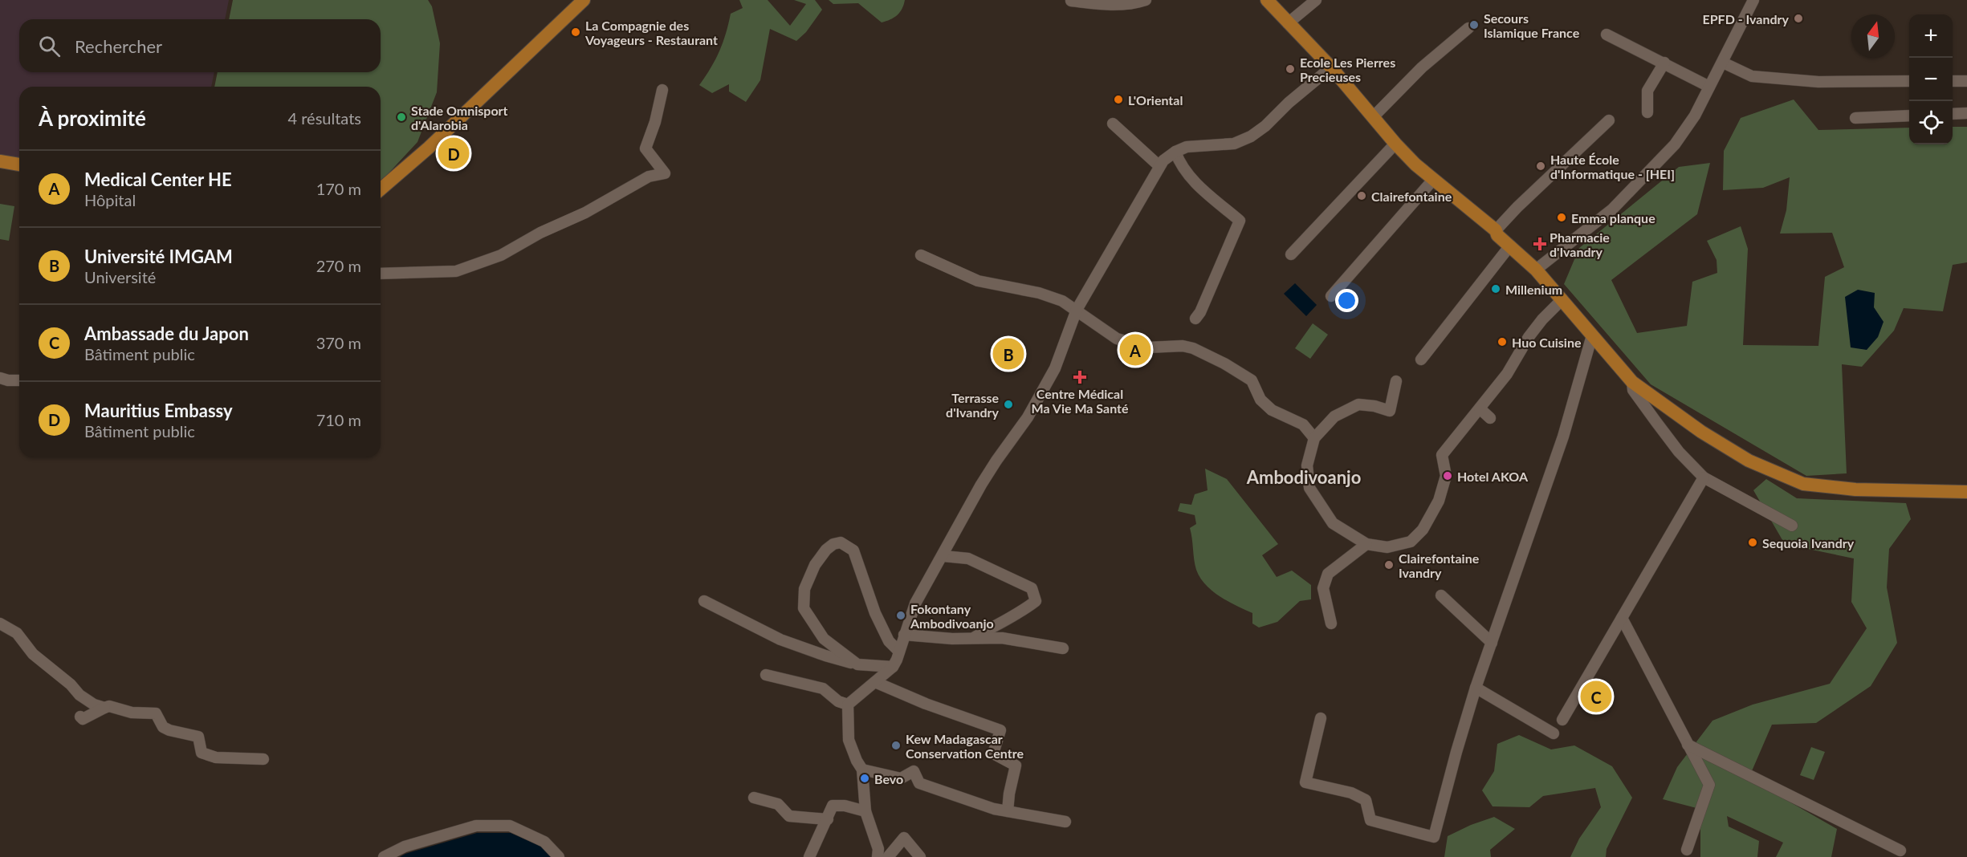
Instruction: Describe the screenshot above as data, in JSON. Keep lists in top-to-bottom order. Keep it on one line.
{"districts":["Ambodivoanjo"],"places":{"other":["EPFD - Ivandry","Secours Islamique France","La Compagnie des Voyageurs - Restaurant","Ecole Les Pierres Precieuses","L'Oriental","Stade Omnisport d'Alarobia","Haute École d'Informatique - [HEI]","Clairefontaine","Emma planque","Millenium","Huo Cuisine","Terrasse d'Ivandry","Hotel AKOA","Sequoia Ivandry","Clairefontaine Ivandry","Fokontany Ambodivoanjo","Kew Madagascar Conservation Centre","Bevo"],"health":["Pharmacie d'Ivandry","Centre Médical Ma Vie Ma Santé"]},"north":"top","page":{"map_buttons":["+","−"],"search":"Rechercher","heading":["À proximité","4 résultats"],"pins":["D","A","B","C"],"list":[{"mark":"A","name":"Medical Center HE","note":"Hôpital","value":"170 m"},{"mark":"B","name":"Université IMGAM","note":"Université","value":"270 m"},{"mark":"C","name":"Ambassade du Japon","note":"Bâtiment public","value":"370 m"},{"mark":"D","name":"Mauritius Embassy","note":"Bâtiment public","value":"710 m"}]}}
